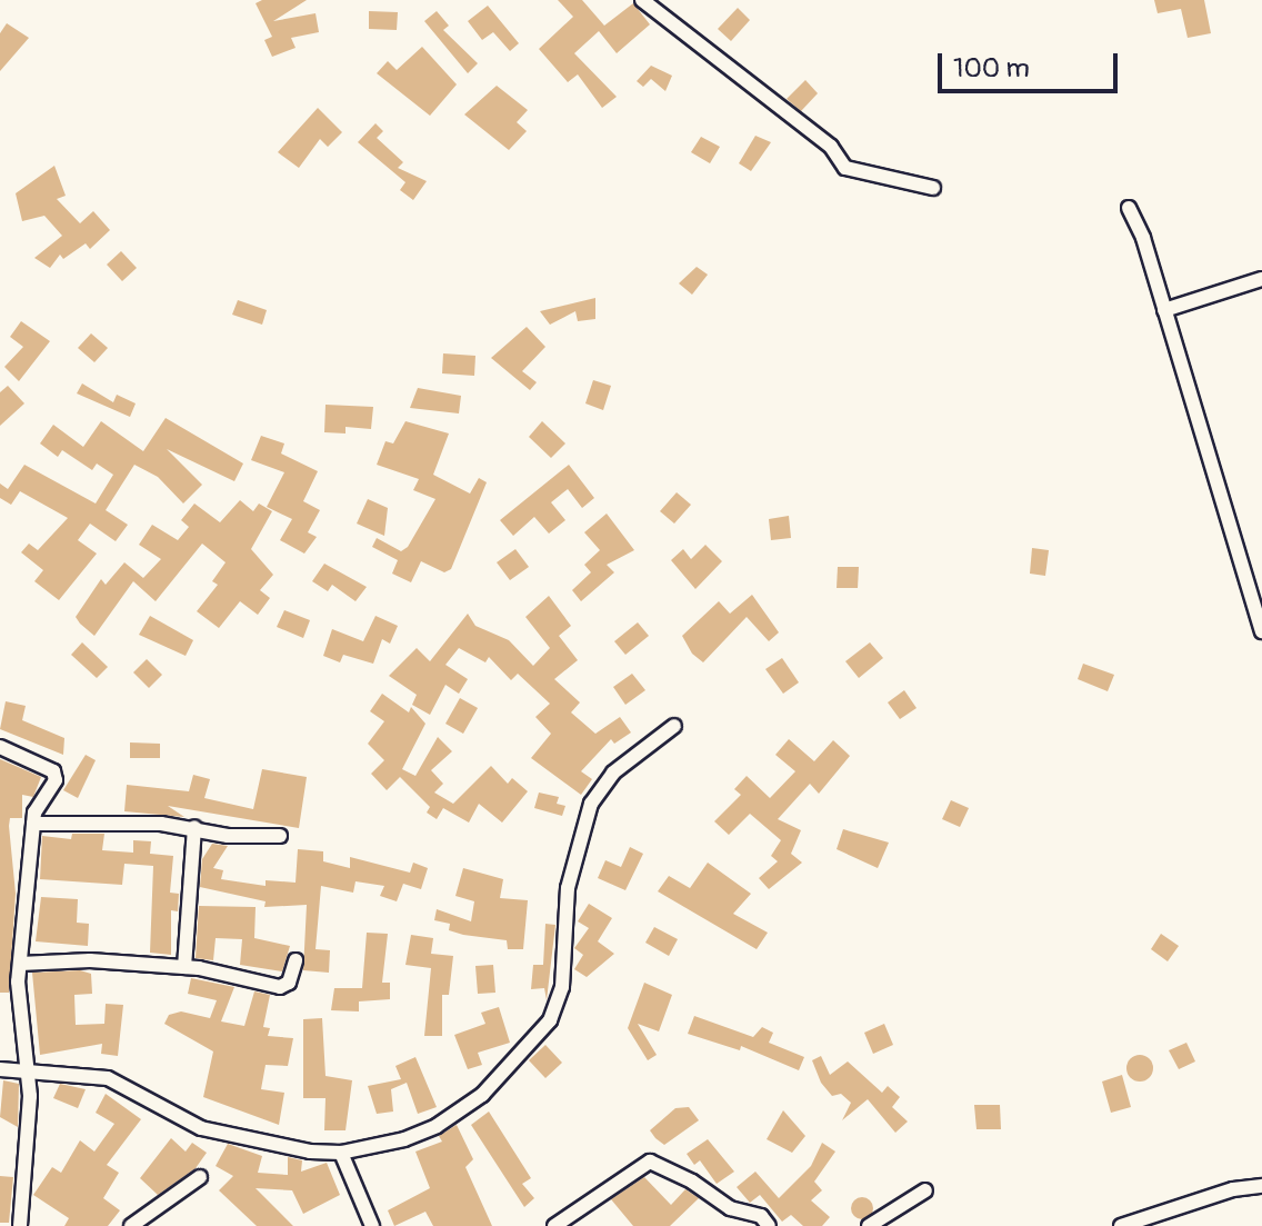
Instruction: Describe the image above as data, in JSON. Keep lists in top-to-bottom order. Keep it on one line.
{"scale_bar":"100 m"}
